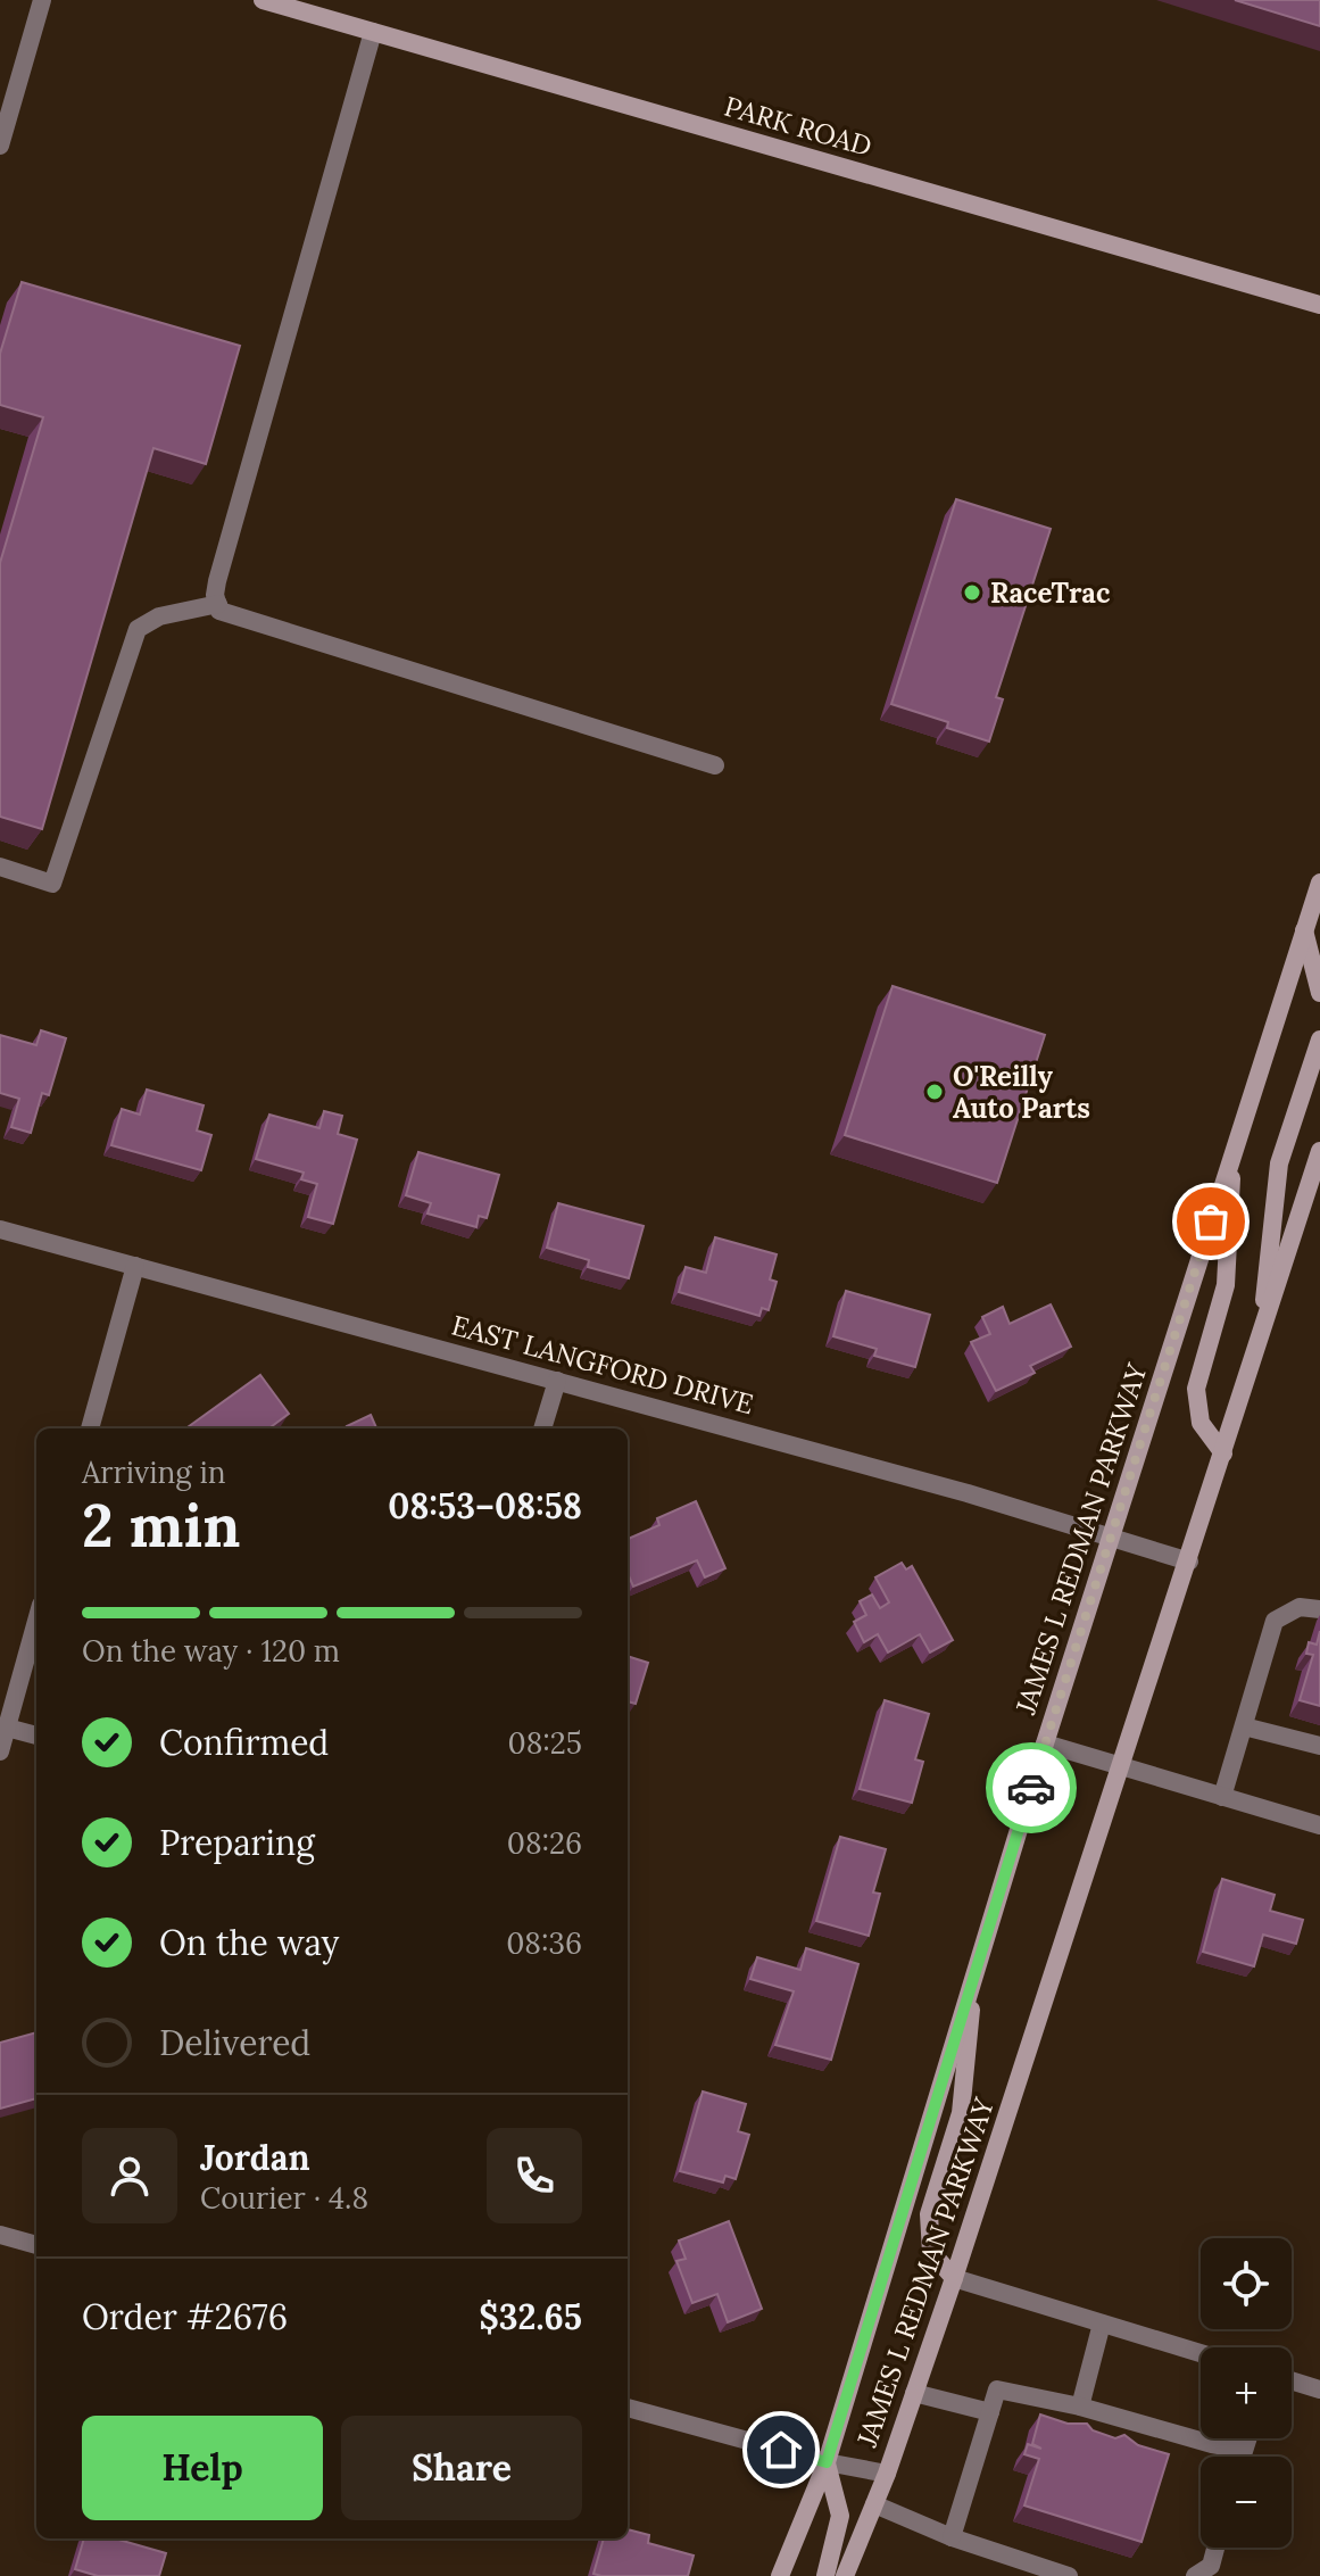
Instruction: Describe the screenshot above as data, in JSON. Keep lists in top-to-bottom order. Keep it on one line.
{"streets":{"main road":["PARK ROAD","JAMES L REDMAN PARKWAY"],"street":["EAST LANGFORD DRIVE"]},"crossings":[["EAST LANGFORD DRIVE","JAMES L REDMAN PARKWAY"]],"places":["RaceTrac","O'Reilly Auto Parts"],"page":{"heading":["2 min","Arriving in","08:53–08:58"],"panel":["Jordan","Courier · 4.8","Order #2676","$32.65"],"bar":"On the way · 120 m","list":[["Confirmed","08:25"],["Preparing","08:26"],["On the way","08:36"],"Delivered"],"map_buttons":["+","−"],"buttons":["Help","Share"]}}
